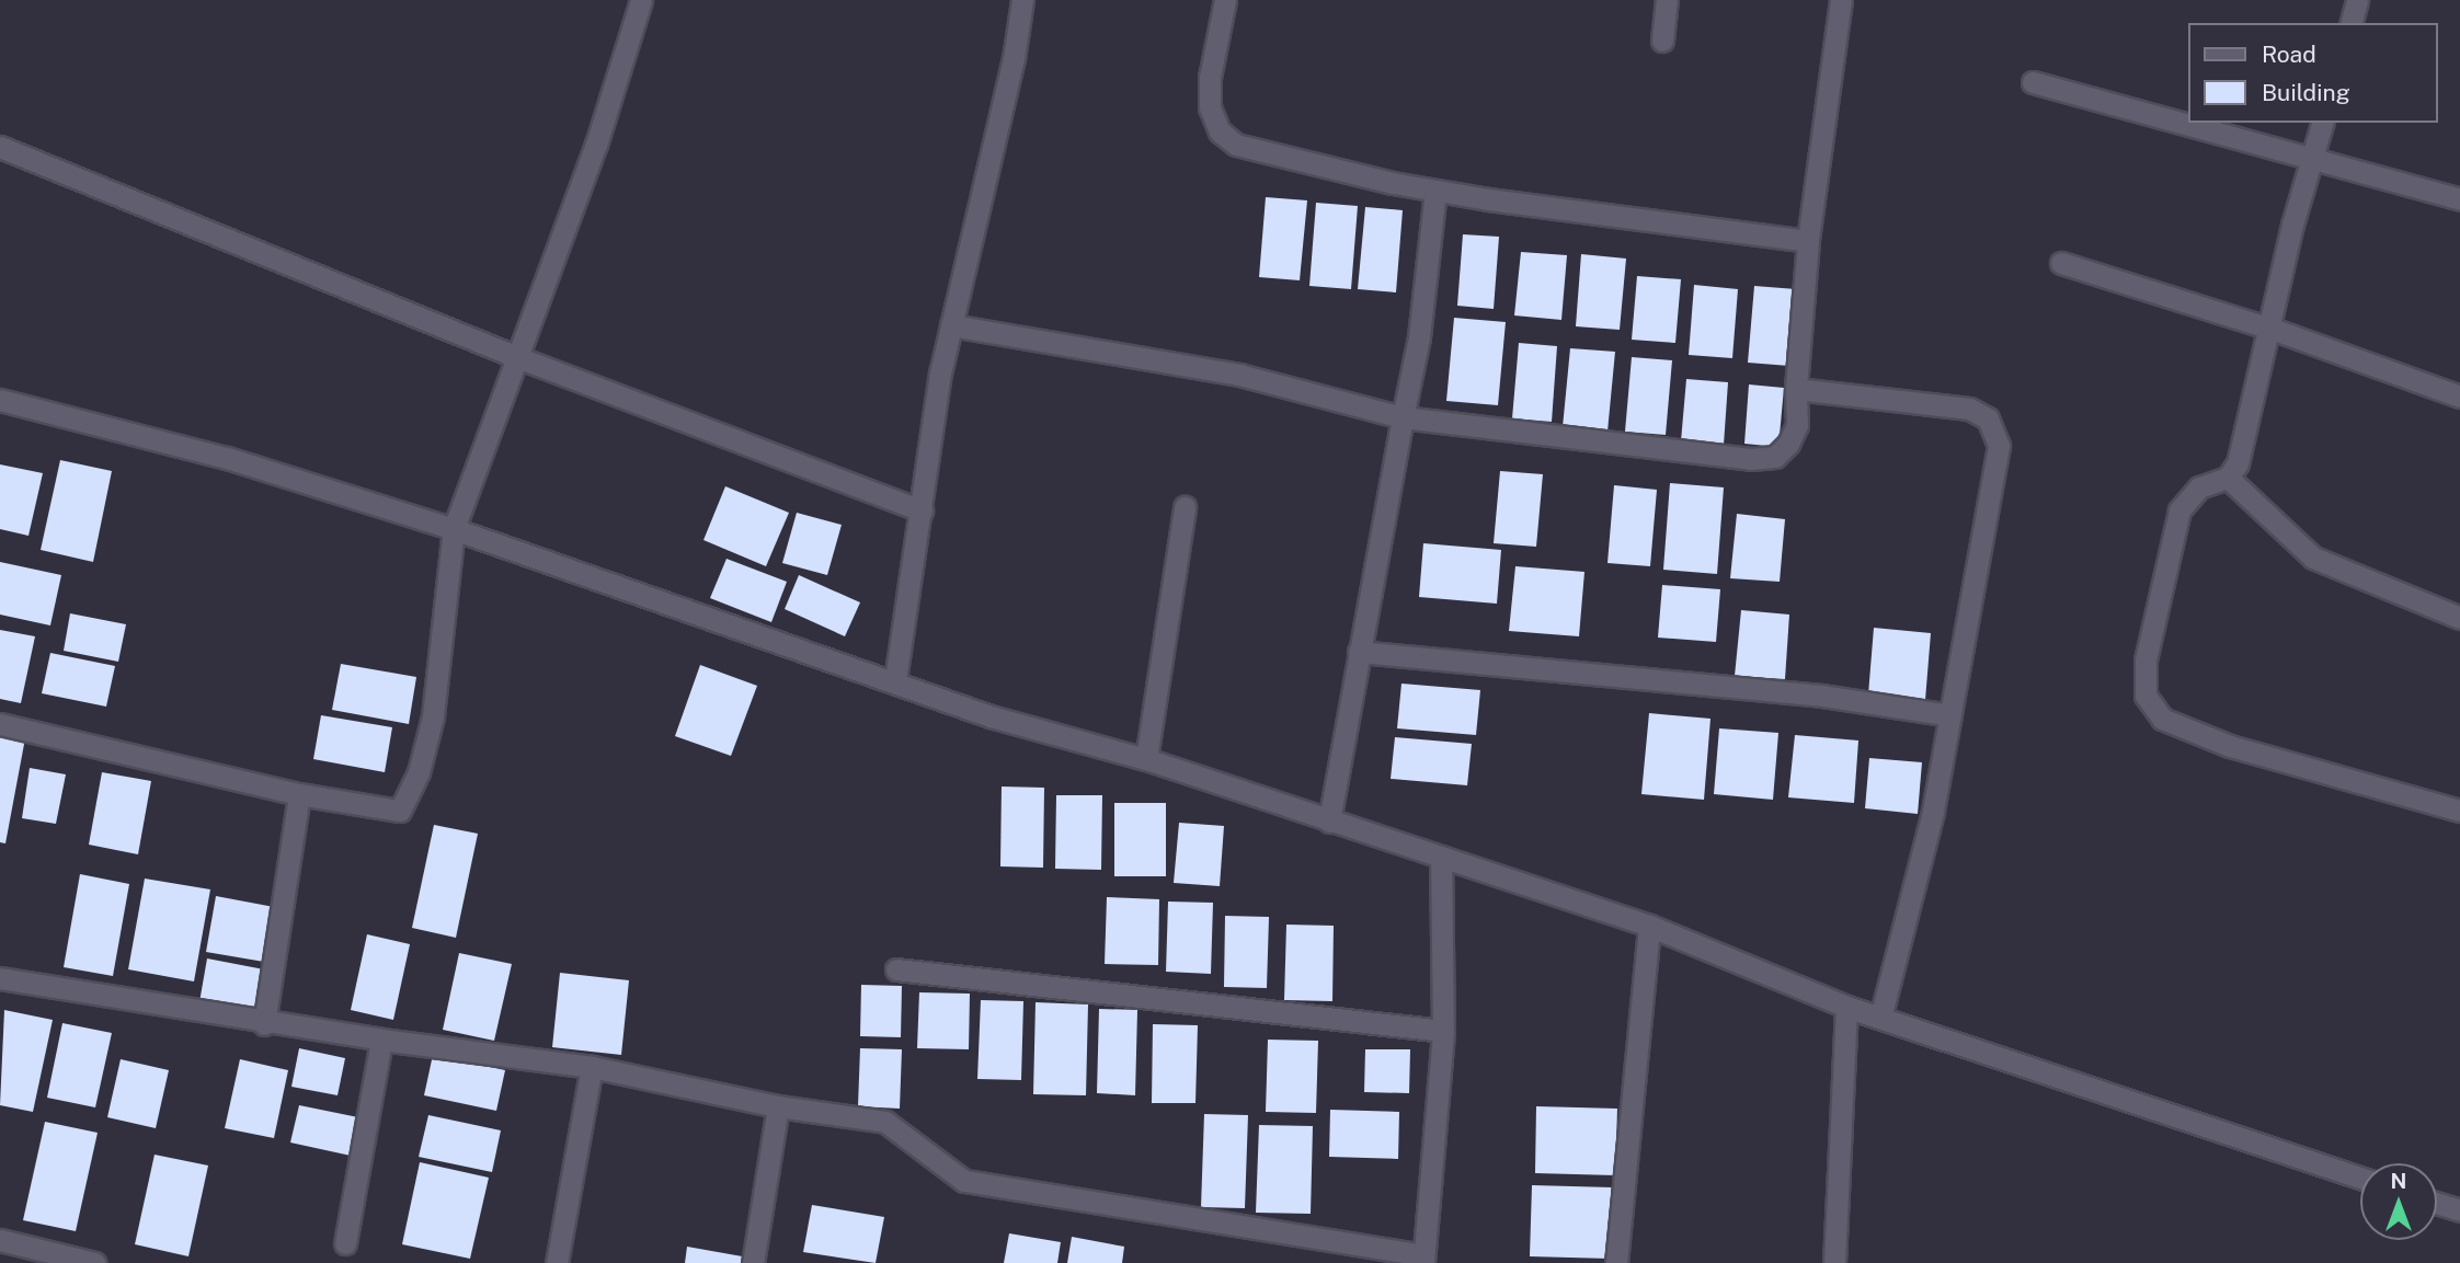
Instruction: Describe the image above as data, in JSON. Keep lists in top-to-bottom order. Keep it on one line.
{"legend":["Road","Building"],"north":"top"}
